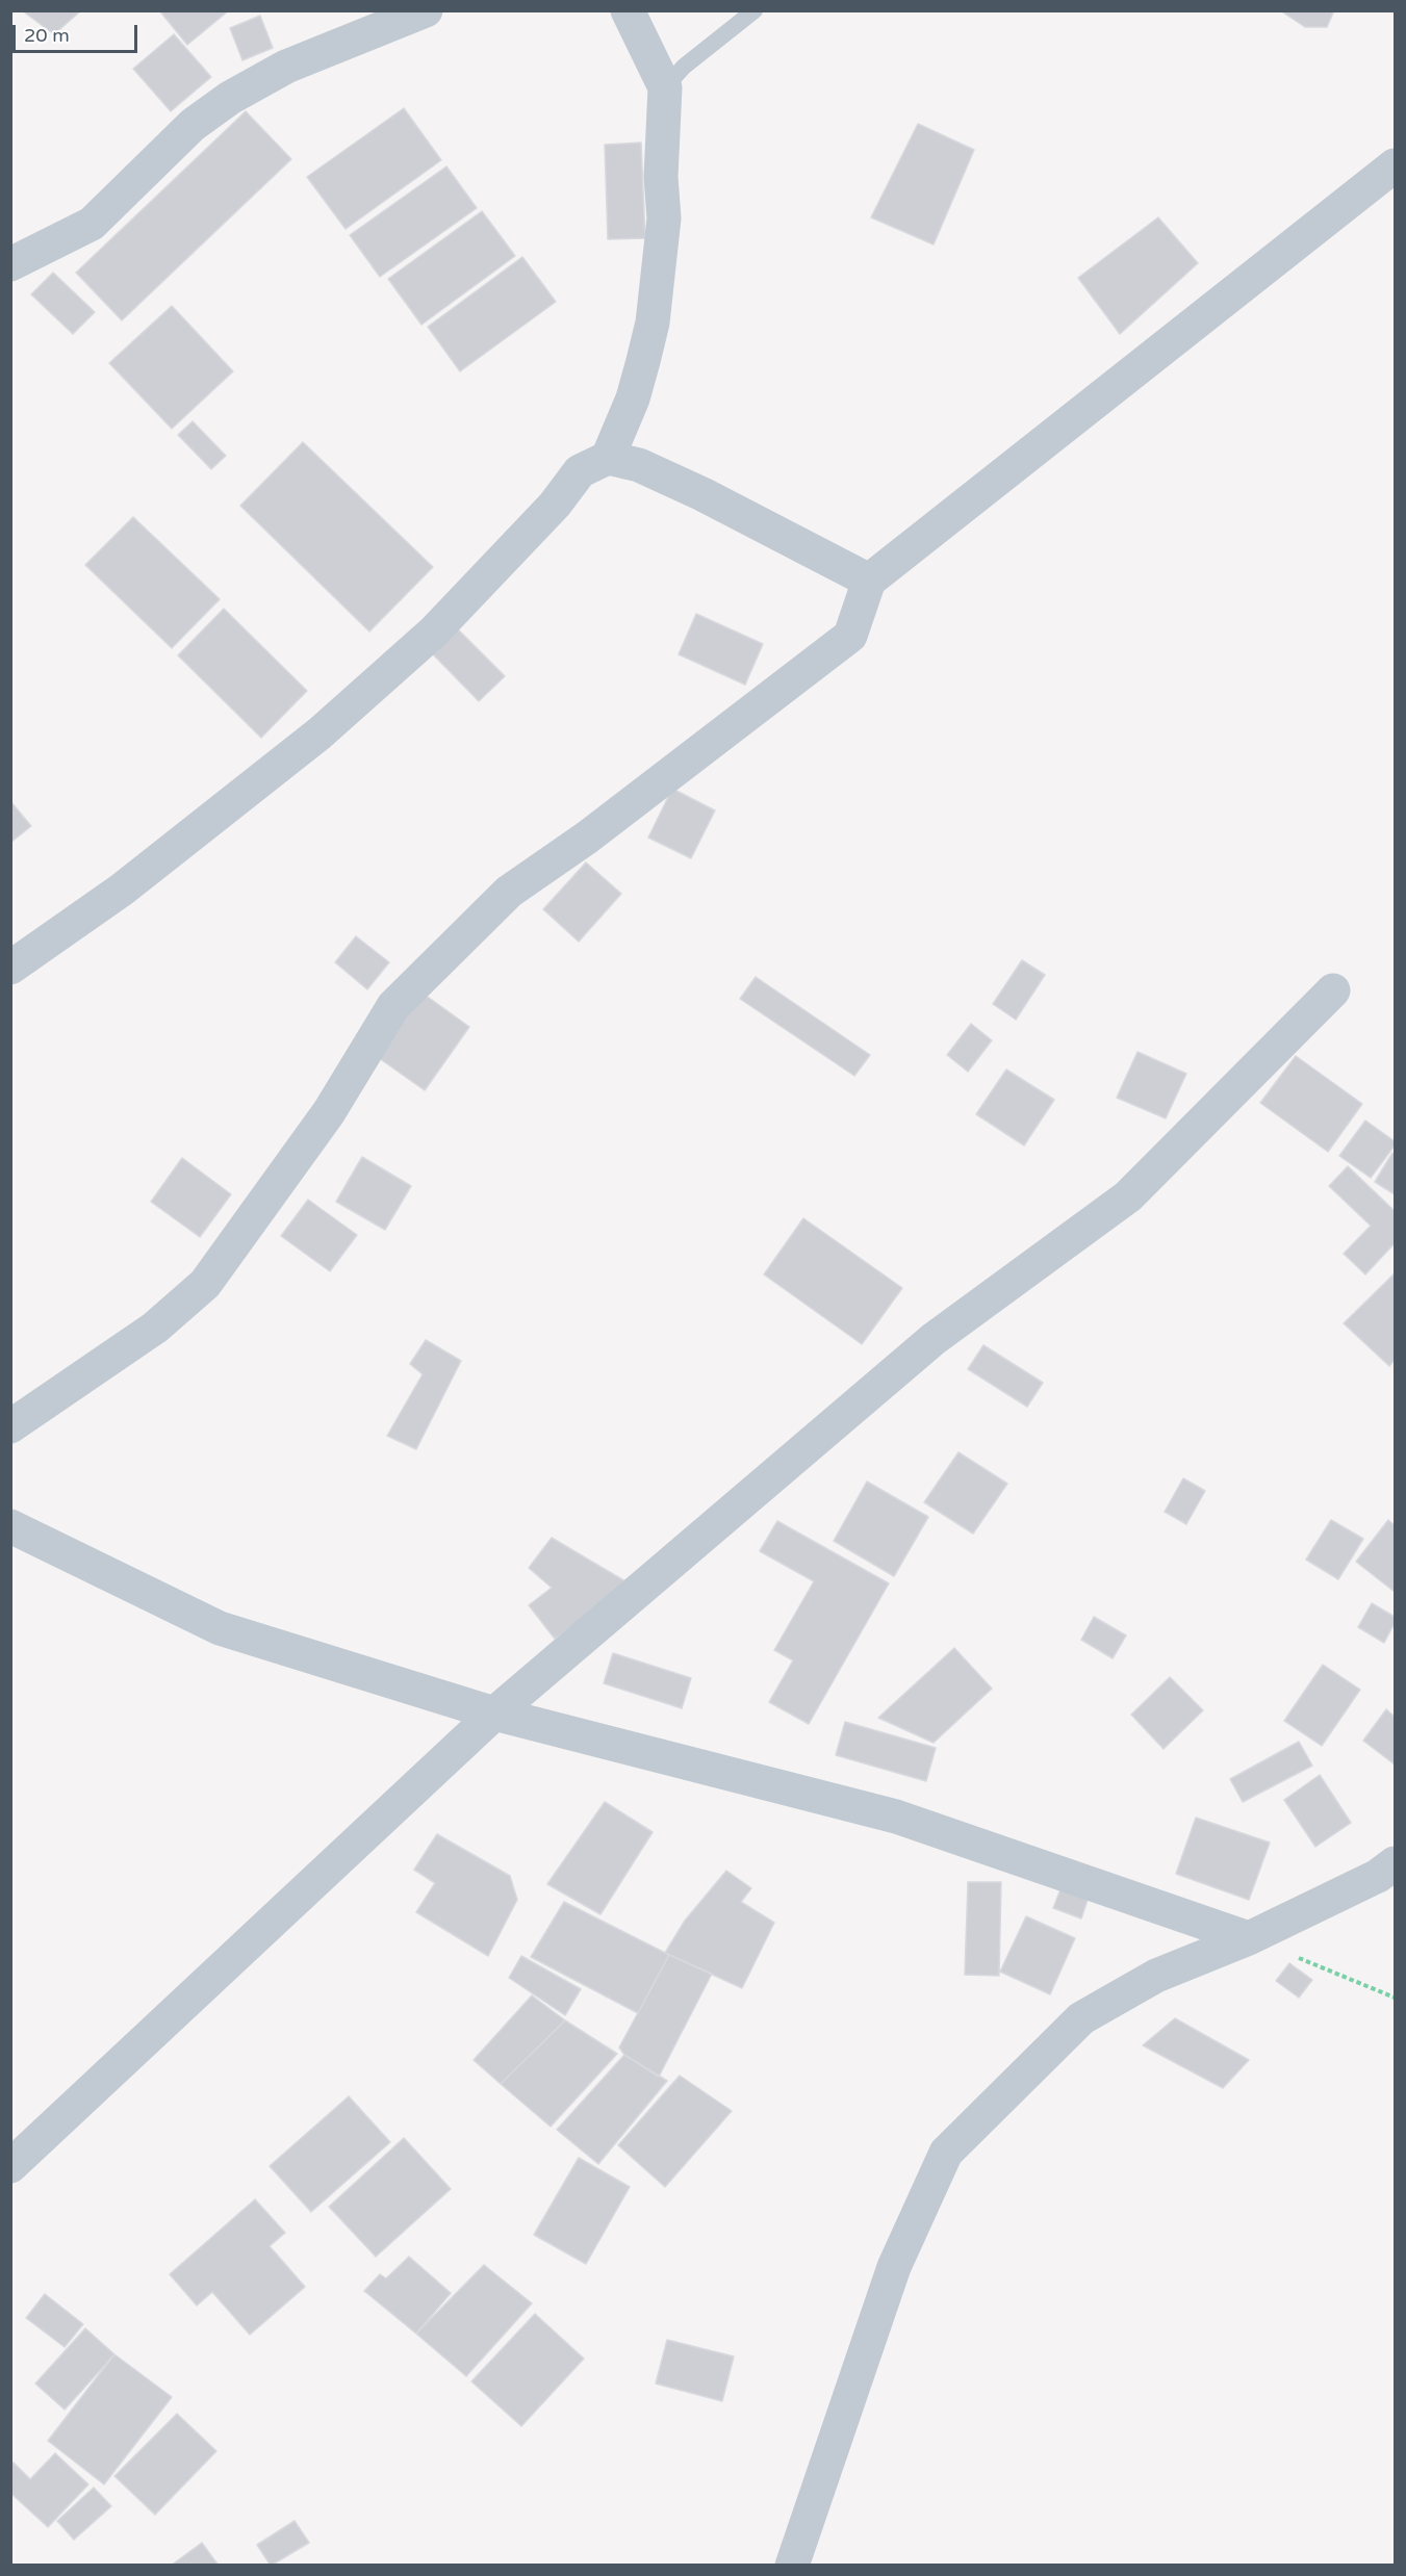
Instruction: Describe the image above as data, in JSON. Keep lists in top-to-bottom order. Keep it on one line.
{"scale_bar":"20 m"}
